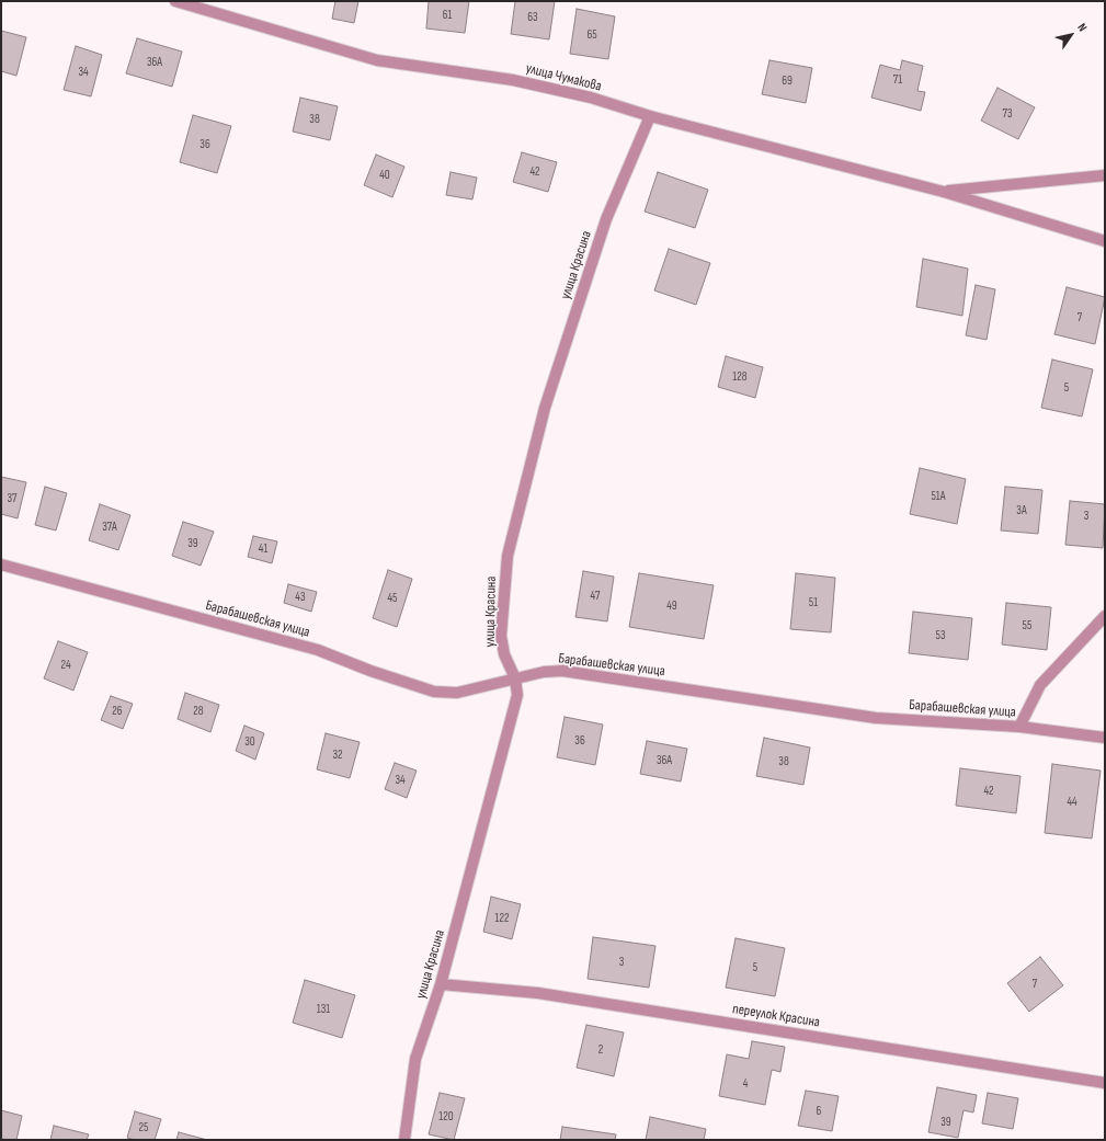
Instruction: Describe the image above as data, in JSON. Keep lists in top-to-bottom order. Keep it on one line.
{"streets":{"street":["улица Чумакова","улица Красина","Барабашевская улица","переулок Красина"]},"crossings":[["улица Чумакова","улица Красина"],["улица Красина","Барабашевская улица"],["улица Красина","переулок Красина"]],"house_numbers":["61","63","65","36А","34","71","69","73","38","36","42","40","7","128","5","51А","37","3А","3","37А","39","41","47","43","45","51","49","55","53","24","26","28","36","30","32","36А","38","34","42","44","122","3","5","7","131","2","4","6","120","39","25"],"north":"top right"}
